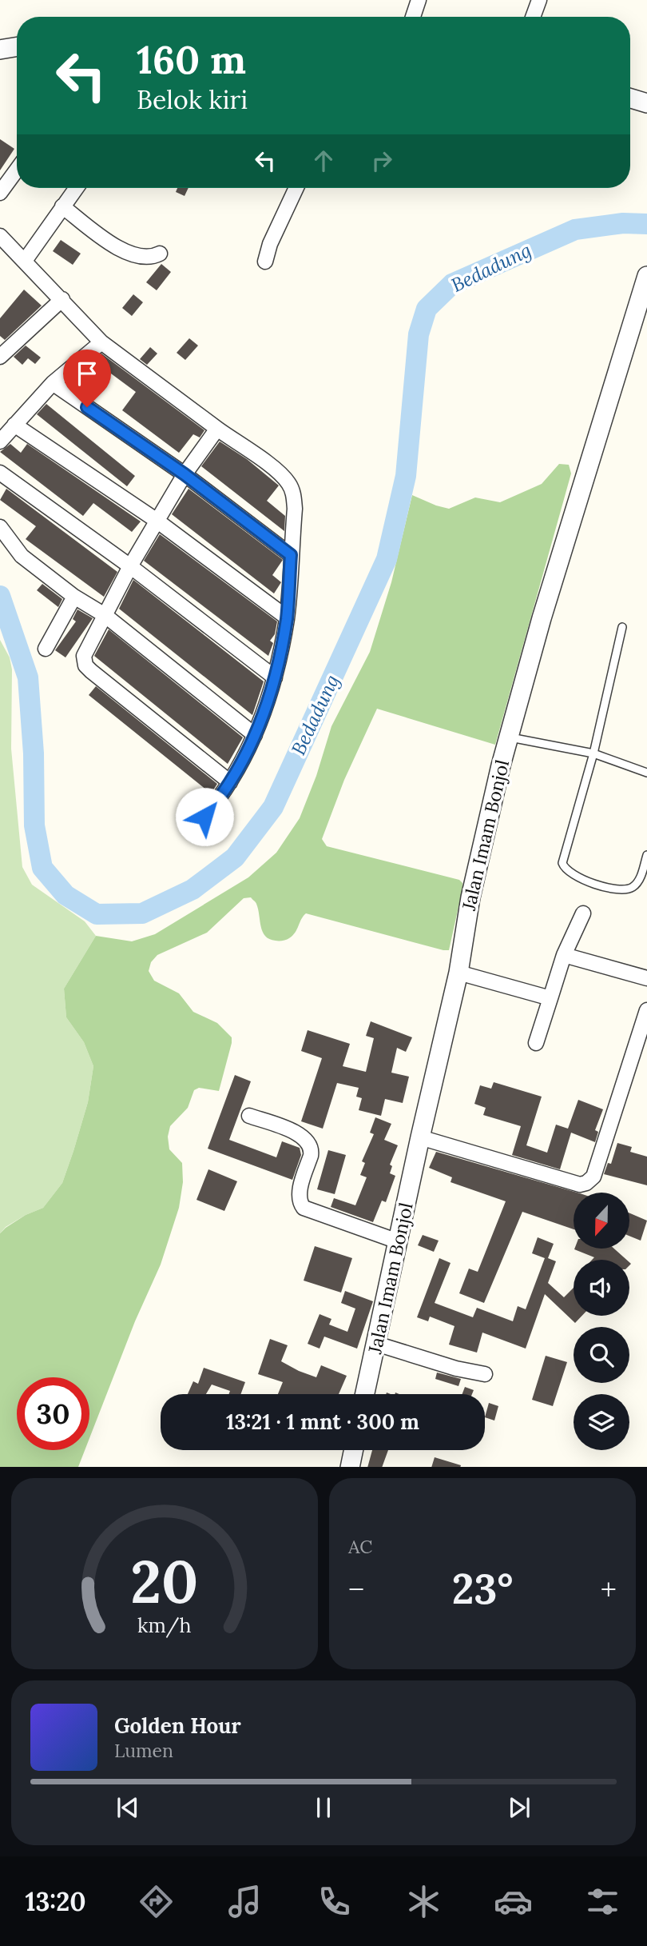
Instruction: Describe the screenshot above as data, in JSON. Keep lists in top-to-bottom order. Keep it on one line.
{"streets":{"street":["Jalan Imam Bonjol"]},"water":["Bedadung"],"north":"bottom","page":{"turn":["160 m","Belok kiri"],"limit":"30","trip":"13:21 · 1 mnt · 300 m","tile":"AC","heat":["−","23°","+"],"song":["Golden Hour","Lumen"],"tabs":"13:20","gauge":["20","km/h"]}}
